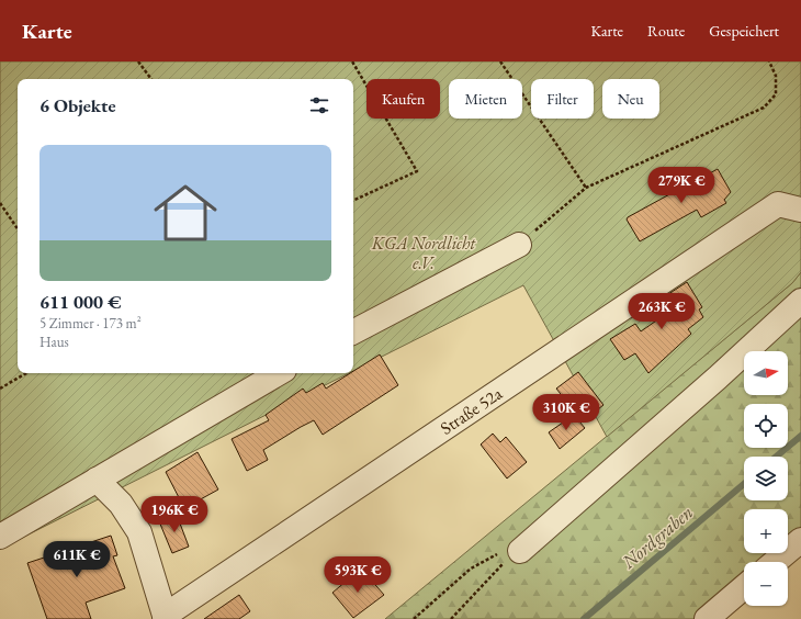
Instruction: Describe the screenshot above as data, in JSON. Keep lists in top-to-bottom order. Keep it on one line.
{"streets":{"lane":["Straße 52a"]},"water":["Nordgraben"],"parks":["KGA Nordlicht e.V."],"north":"right","page":{"header":"Karte","nav":["Karte","Route","Gespeichert"],"chip":["Kaufen","Mieten","Filter","Neu"],"heading":"6 Objekte","list":[{"name":"611 000 €","note":"5 Zimmer · 173 m² · Haus"}],"price":["279K €","263K €","310K €","196K €","611K €","593K €"],"map_buttons":["+","−"]}}
